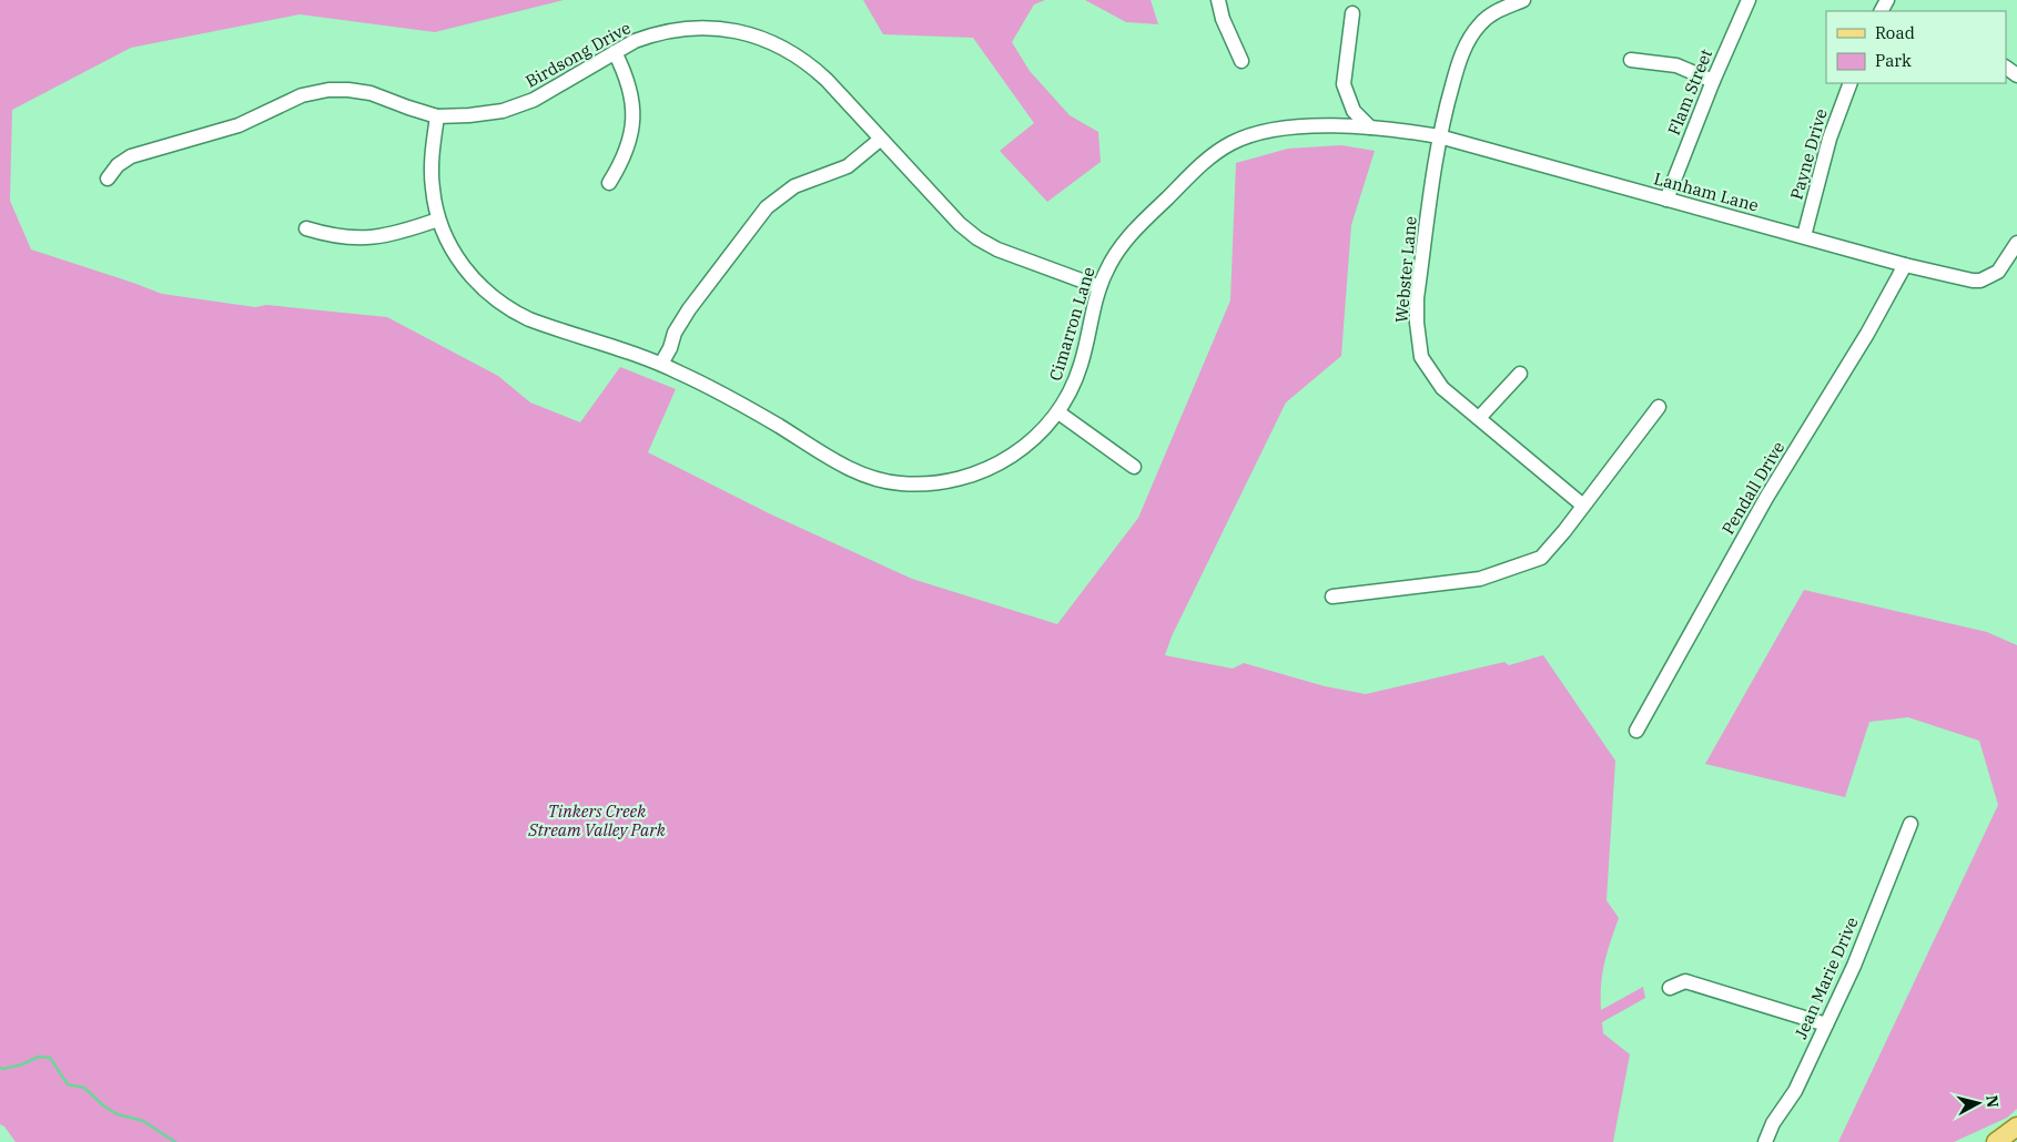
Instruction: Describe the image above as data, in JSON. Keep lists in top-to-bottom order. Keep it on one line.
{"streets":{"street":["Birdsong Drive","Flam Street","Payne Drive","Lanham Lane","Webster Lane","Cimarron Lane","Pendall Drive","Jean Marie Drive"]},"crossings":[["Birdsong Drive","Cimarron Lane"],["Flam Street","Lanham Lane"],["Payne Drive","Lanham Lane"],["Lanham Lane","Webster Lane"],["Lanham Lane","Cimarron Lane"],["Lanham Lane","Pendall Drive"]],"parks":["Tinkers Creek Stream Valley Park"],"legend":["Road","Park"],"north":"right"}
